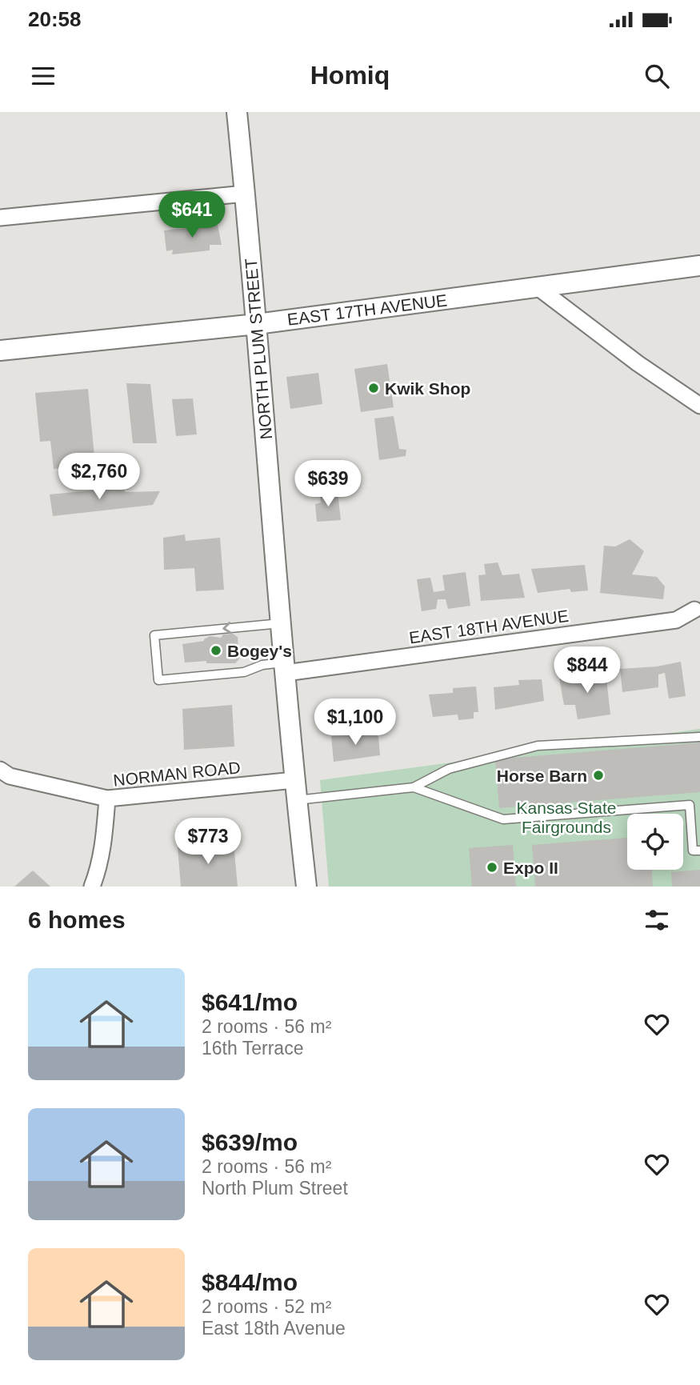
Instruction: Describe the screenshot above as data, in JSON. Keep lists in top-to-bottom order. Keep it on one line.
{"streets":{"street":["EAST 17TH AVENUE","NORTH PLUM STREET","EAST 18TH AVENUE","NORMAN ROAD"]},"crossings":[["EAST 17TH AVENUE","NORTH PLUM STREET"],["NORTH PLUM STREET","EAST 18TH AVENUE"],["NORTH PLUM STREET","NORMAN ROAD"]],"parks":["Kansas State Fairgrounds"],"places":["Kwik Shop","Bogey's","Horse Barn","Expo II"],"page":{"status":"20:58","header":"Homiq","price":["$641","$2,760","$639","$844","$1,100","$773"],"heading":"6 homes","list":[{"name":"$641/mo","note":"2 rooms · 56 m² · 16th Terrace"},{"name":"$639/mo","note":"2 rooms · 56 m² · North Plum Street"},{"name":"$844/mo","note":"2 rooms · 52 m² · East 18th Avenue"}]}}
